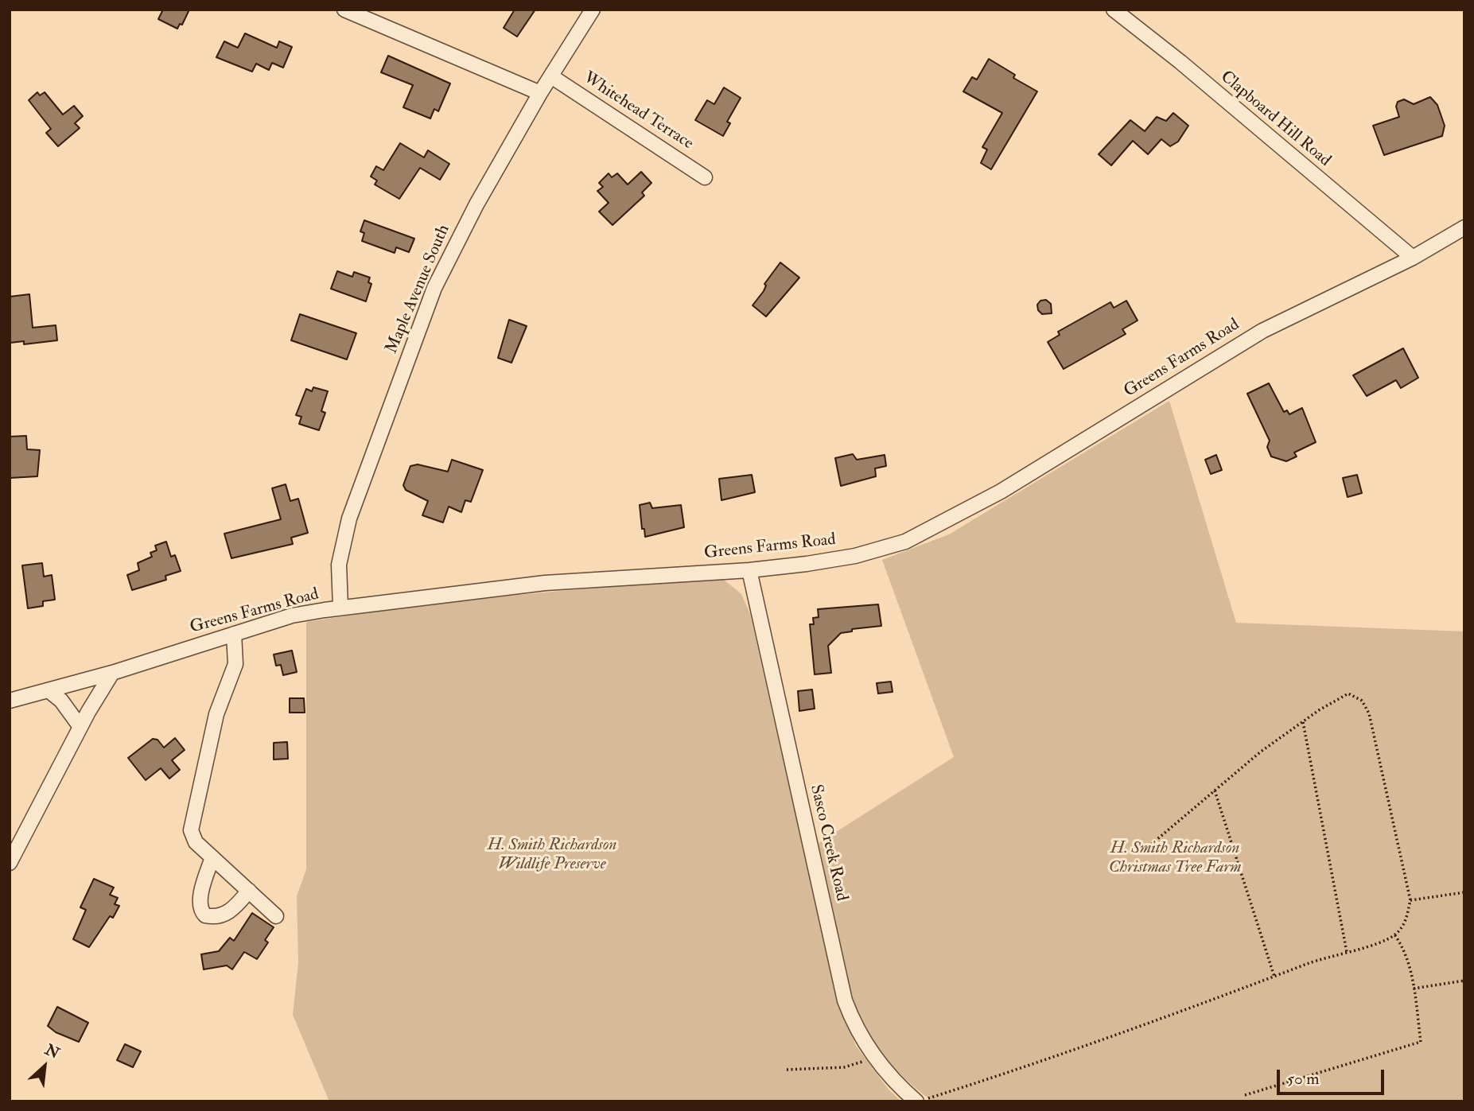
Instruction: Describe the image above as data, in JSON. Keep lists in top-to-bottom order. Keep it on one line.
{"streets":{"street":["Whitehead Terrace","Clapboard Hill Road","Maple Avenue South","Greens Farms Road","Sasco Creek Road"]},"crossings":[["Whitehead Terrace","Maple Avenue South"],["Clapboard Hill Road","Greens Farms Road"],["Maple Avenue South","Greens Farms Road"],["Greens Farms Road","Sasco Creek Road"]],"parks":["H. Smith Richardson Wildlife Preserve","H. Smith Richardson Christmas Tree Farm"],"scale_bar":"50 m","north":"top right"}
